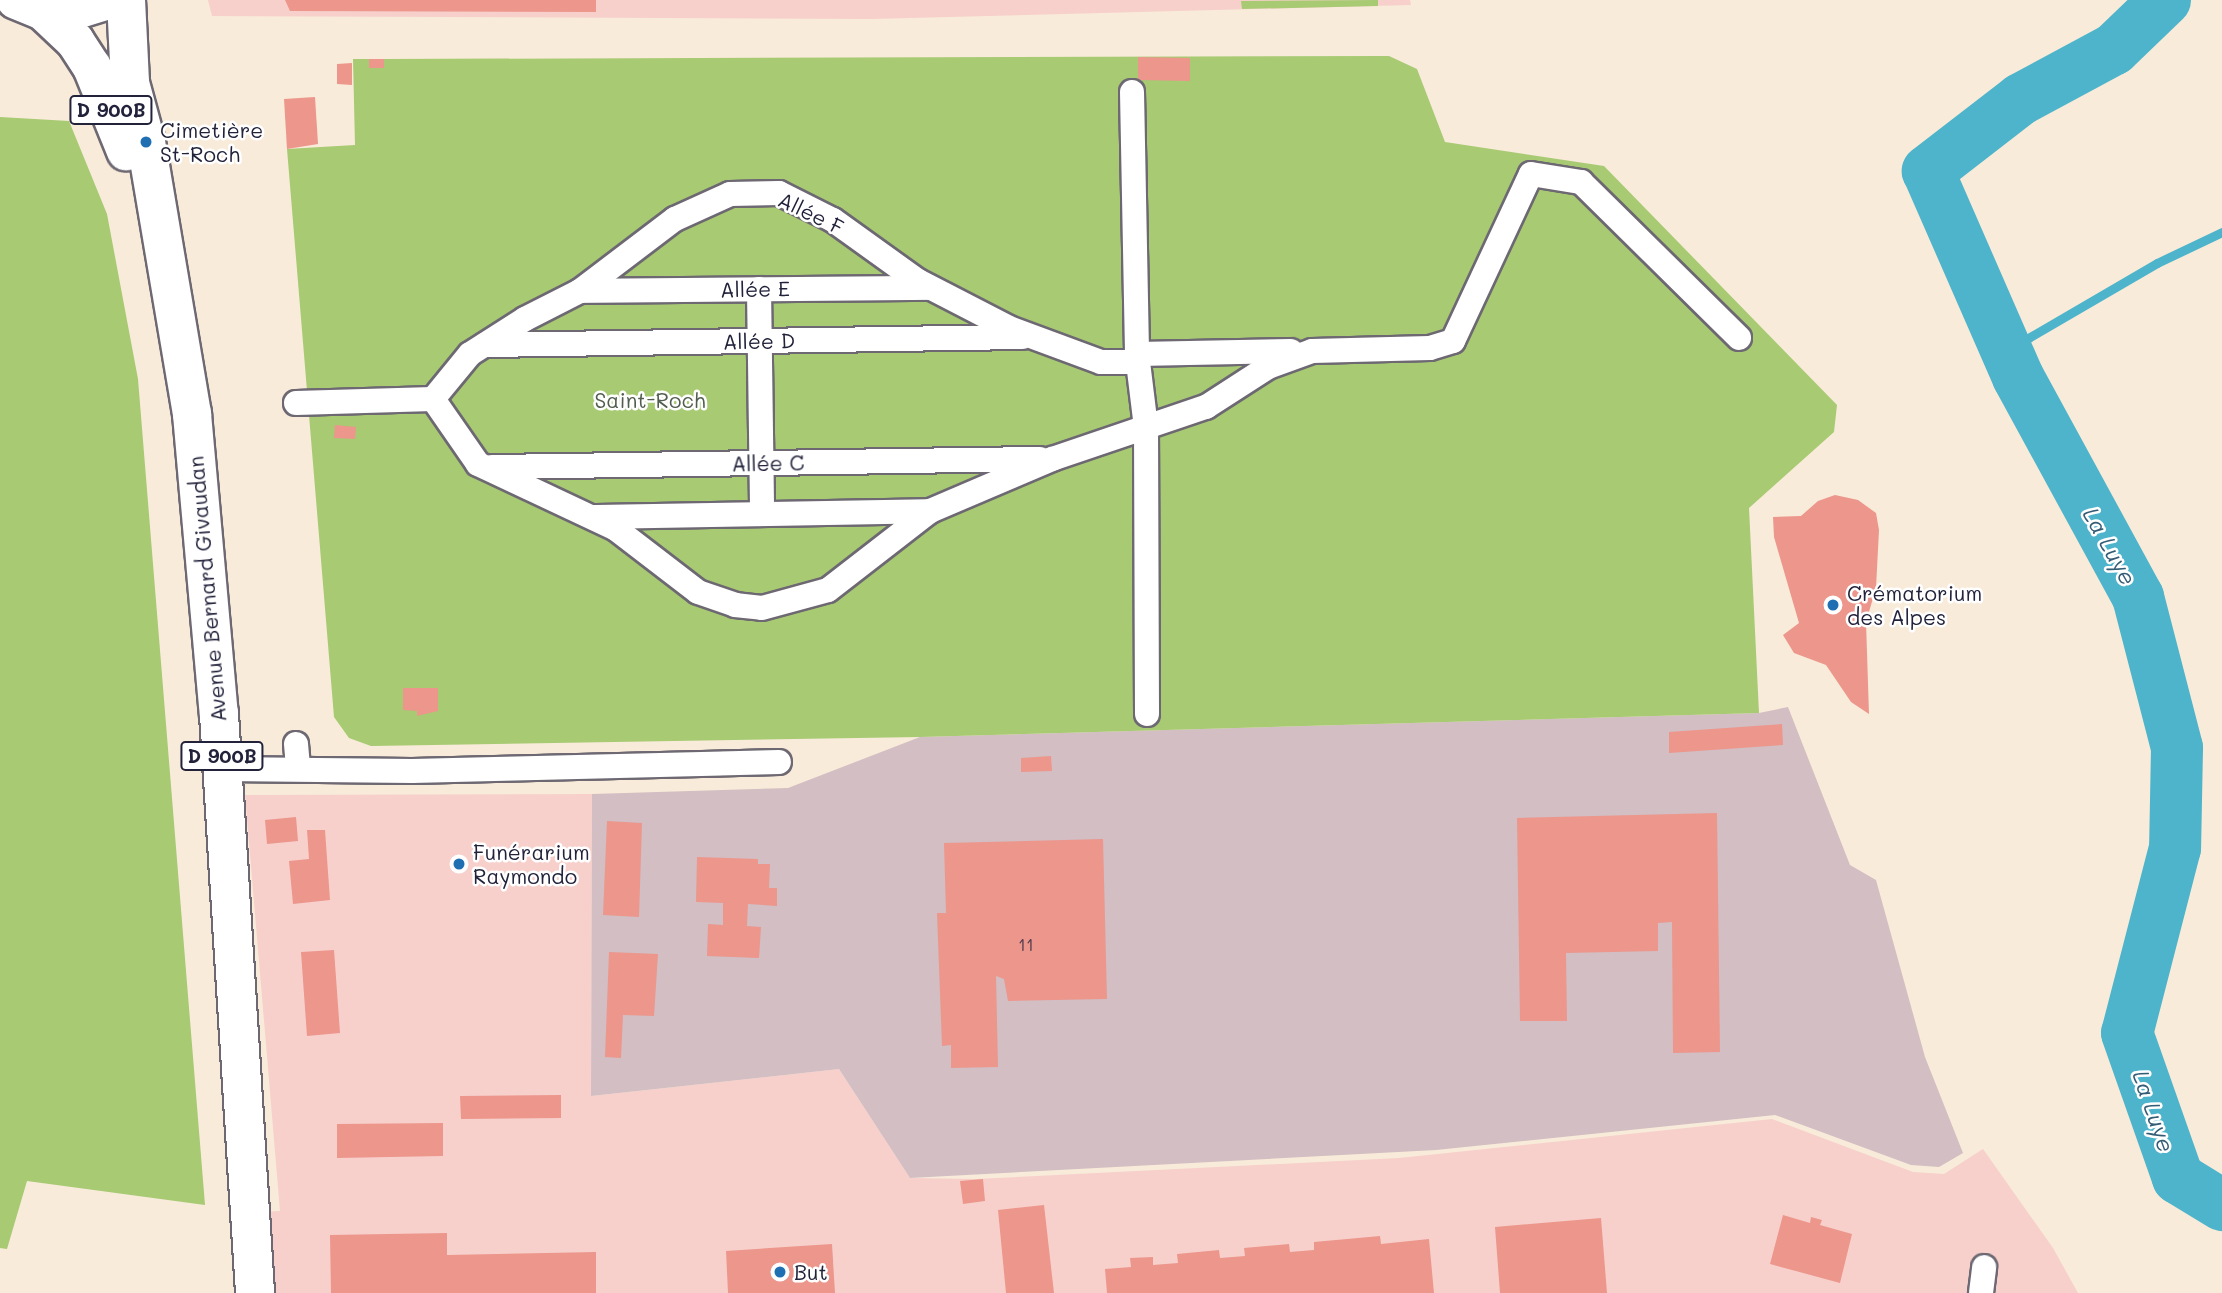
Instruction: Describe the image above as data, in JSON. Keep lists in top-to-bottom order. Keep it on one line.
{"streets":{"main road":["D 900B","Avenue Bernard Givaudan"],"street":["Allée F","Allée E","Allée D","Allée C"]},"crossings":[["D 900B","Avenue Bernard Givaudan"],["Allée F","Allée E"],["Allée F","Allée D"]],"water":["La Luye"],"parks":["Saint-Roch"],"places":["Cimetière St-Roch","Crématorium des Alpes","Funérarium Raymondo","But"],"house_numbers":["11"]}
